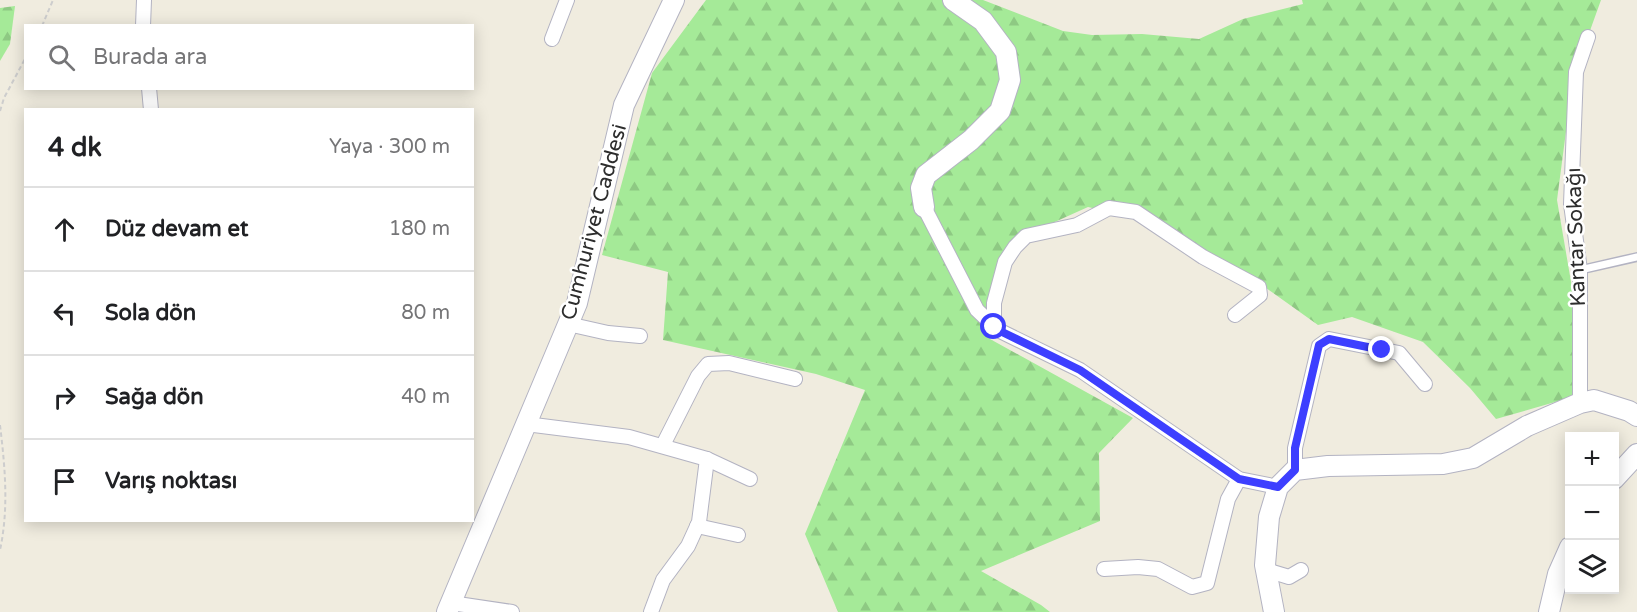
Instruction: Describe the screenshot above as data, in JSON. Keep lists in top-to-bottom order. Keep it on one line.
{"streets":{"street":["Cumhuriyet Caddesi","Kantar Sokağı"]},"page":{"search":"Burada ara","heading":["4 dk","Yaya · 300 m"],"list":[["Düz devam et","180 m"],["Sola dön","80 m"],["Sağa dön","40 m"],"Varış noktası"],"map_buttons":["+","−"]}}
